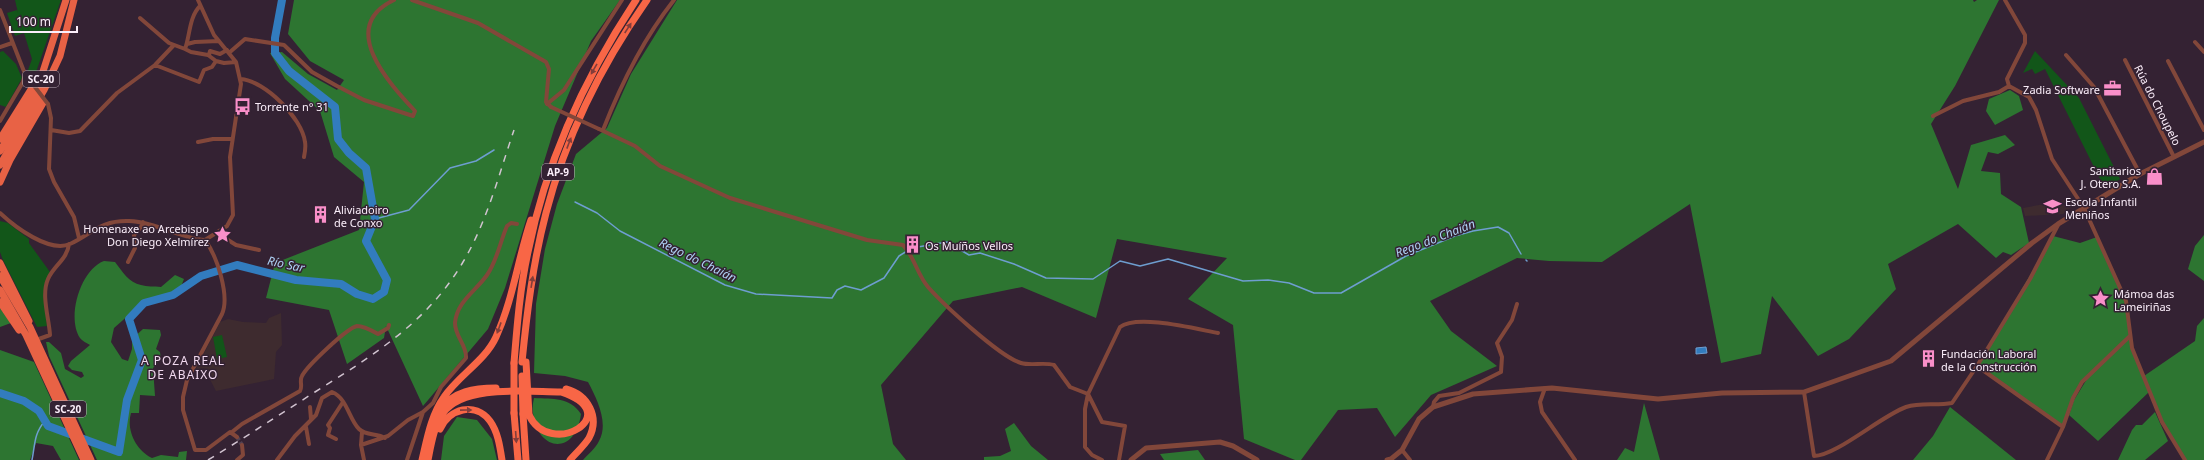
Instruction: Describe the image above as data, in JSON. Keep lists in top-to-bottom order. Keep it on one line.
{"streets":{"highway":["SC-20","AP-9"],"street":["Rúa do Choupelo"]},"districts":["A POZA REAL DE ABAIXO"],"water":["Rego do Chaián","Río Sar"],"places":{"office":["Zadia Software"],"bus stop":["Torrente n° 31"],"shop":["Sanitarios J. Otero S.A."],"school or university":["Escola Infantil Meniños"],"building":["Aliviadoiro de Conxo","Os Muíños Vellos","Fundación Laboral de la Construcción"],"place":["Homenaxe ao Arcebispo Don Diego Xelmírez","Mámoa das Lameiriñas"]},"scale_bar":"100 m"}
